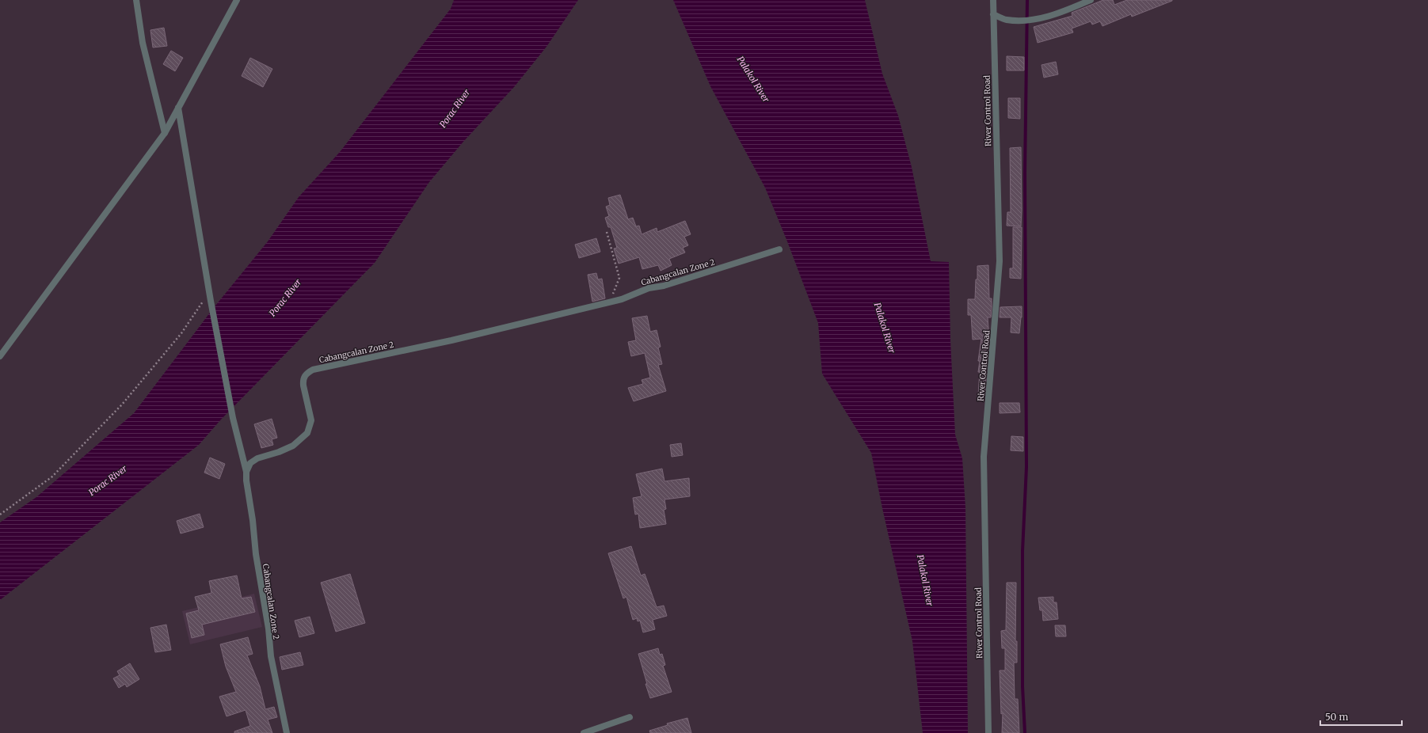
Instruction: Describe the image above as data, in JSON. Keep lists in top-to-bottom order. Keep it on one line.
{"streets":{"street":["River Control Road","Cabangcalan Zone 2"]},"water":["Palakol River","Porac River"],"scale_bar":"50 m"}
